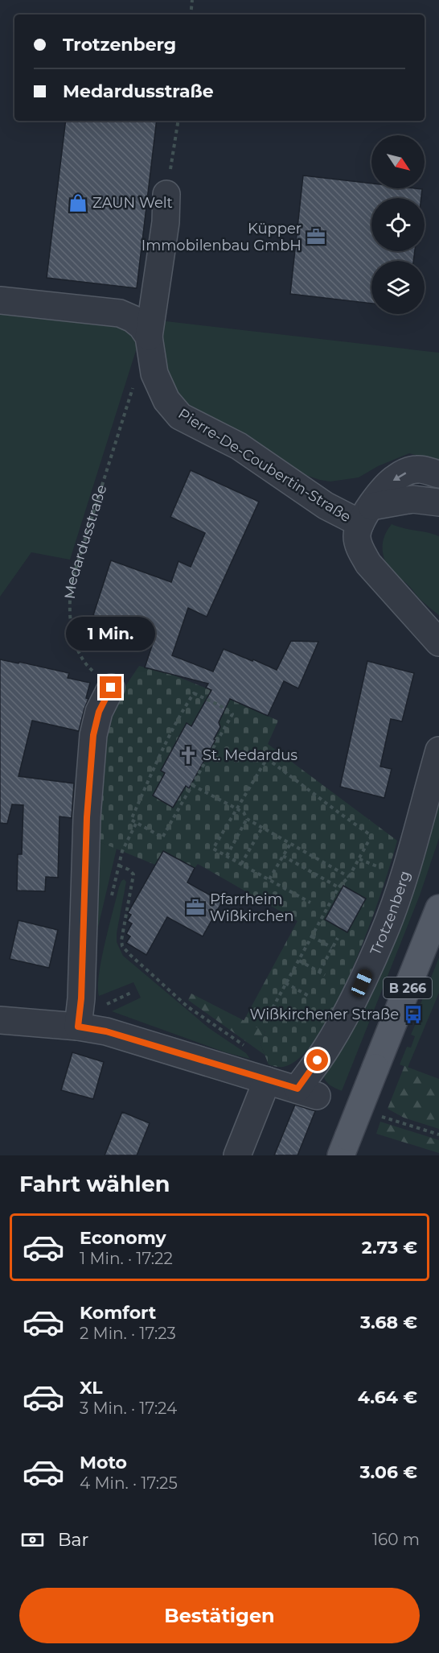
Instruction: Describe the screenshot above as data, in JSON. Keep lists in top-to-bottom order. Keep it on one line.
{"streets":{"main road":["B 266"],"street":["Pierre-De-Coubertin-Straße","Trotzenberg"],"path":["Medardusstraße"]},"places":{"shop":["ZAUN Welt"],"office":["Küpper Immobilenbau GmbH","Pfarrheim Wißkirchen"],"church":["St. Medardus"],"bus stop":["Wißkirchener Straße"]},"north":"bottom right","page":{"banner":["Trotzenberg","Medardusstraße"],"bubble":"1 Min.","heading":"Fahrt wählen","list":[{"name":"Economy","note":"1 Min. · 17:22","value":"2.73 €"},{"name":"Komfort","note":"2 Min. · 17:23","value":"3.68 €"},{"name":"XL","note":"3 Min. · 17:24","value":"4.64 €"},{"name":"Moto","note":"4 Min. · 17:25","value":"3.06 €"}],"pay":["Bar","160 m"],"buttons":"Bestätigen"}}
